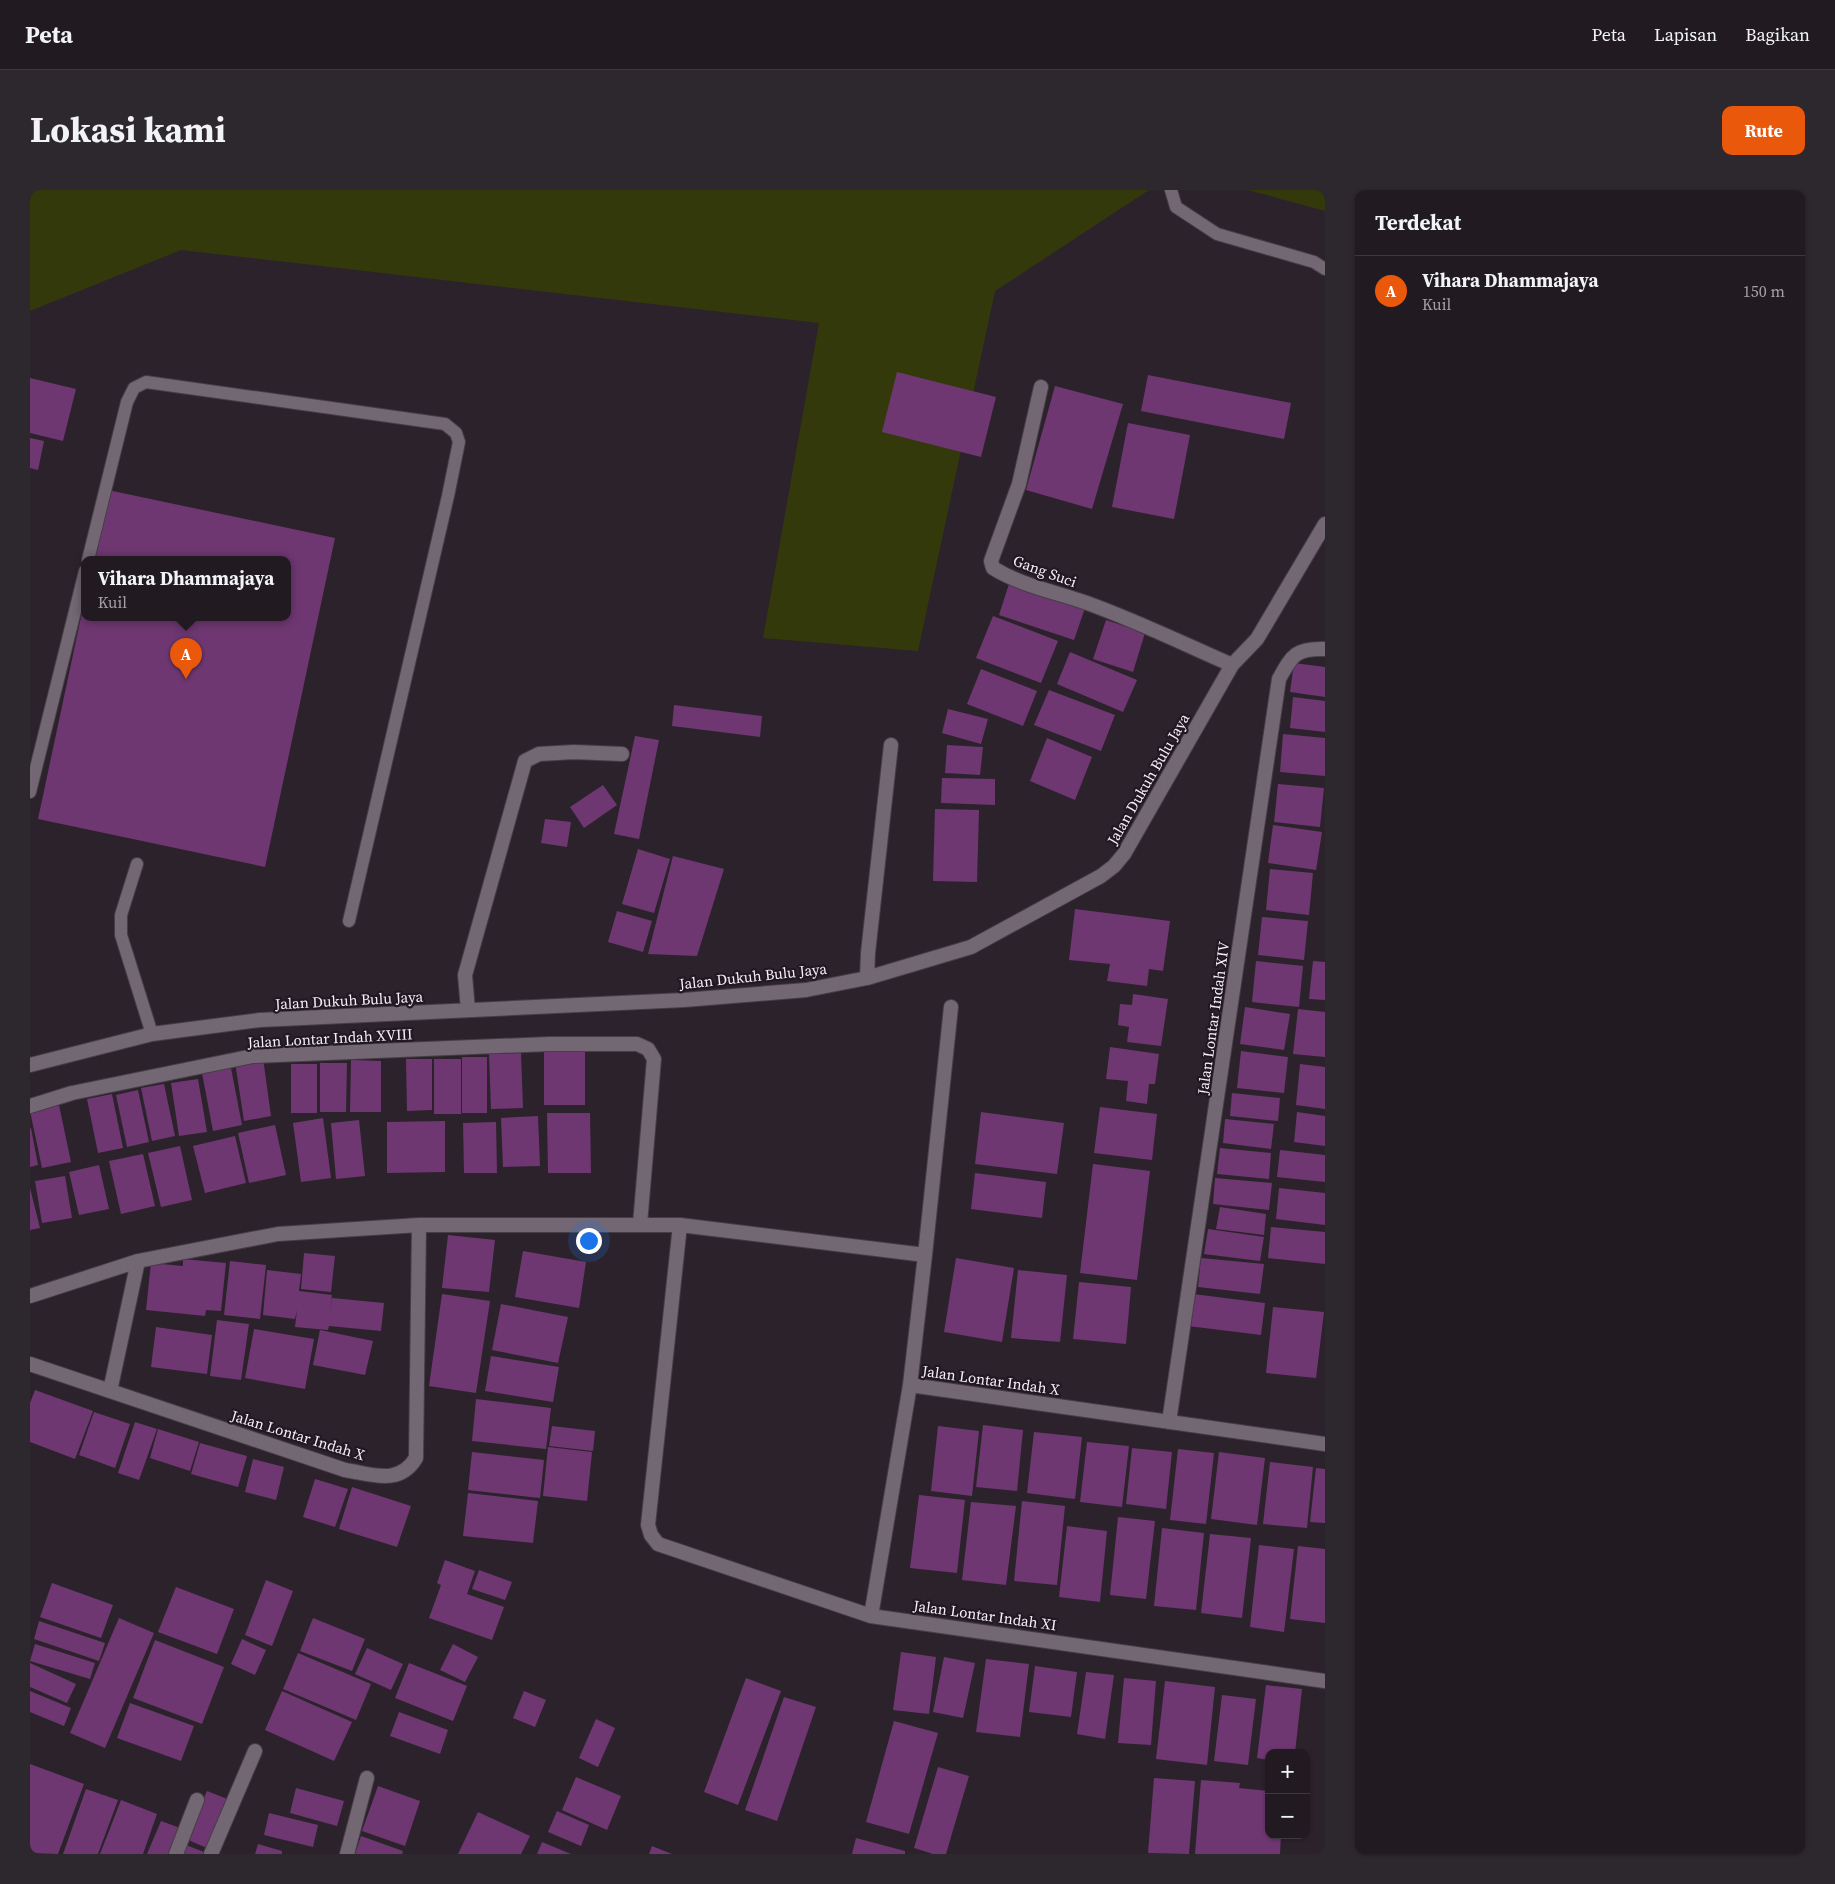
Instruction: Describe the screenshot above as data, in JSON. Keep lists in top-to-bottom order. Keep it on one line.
{"streets":{"street":["Gang Suci","Jalan Dukuh Bulu Jaya","Jalan Lontar Indah XIV","Jalan Lontar Indah XVIII","Jalan Lontar Indah X","Jalan Lontar Indah XI"]},"crossings":[["Gang Suci","Jalan Dukuh Bulu Jaya"],["Jalan Lontar Indah XIV","Jalan Lontar Indah X"]],"page":{"header":"Peta","nav":["Peta","Lapisan","Bagikan"],"title":"Lokasi kami","buttons":"Rute","heading":"Terdekat","list":[{"mark":"A","name":"Vihara Dhammajaya","note":"Kuil","value":"150 m"}],"popup":["Vihara Dhammajaya","Kuil"],"pins":"A","map_buttons":["+","−"]}}
